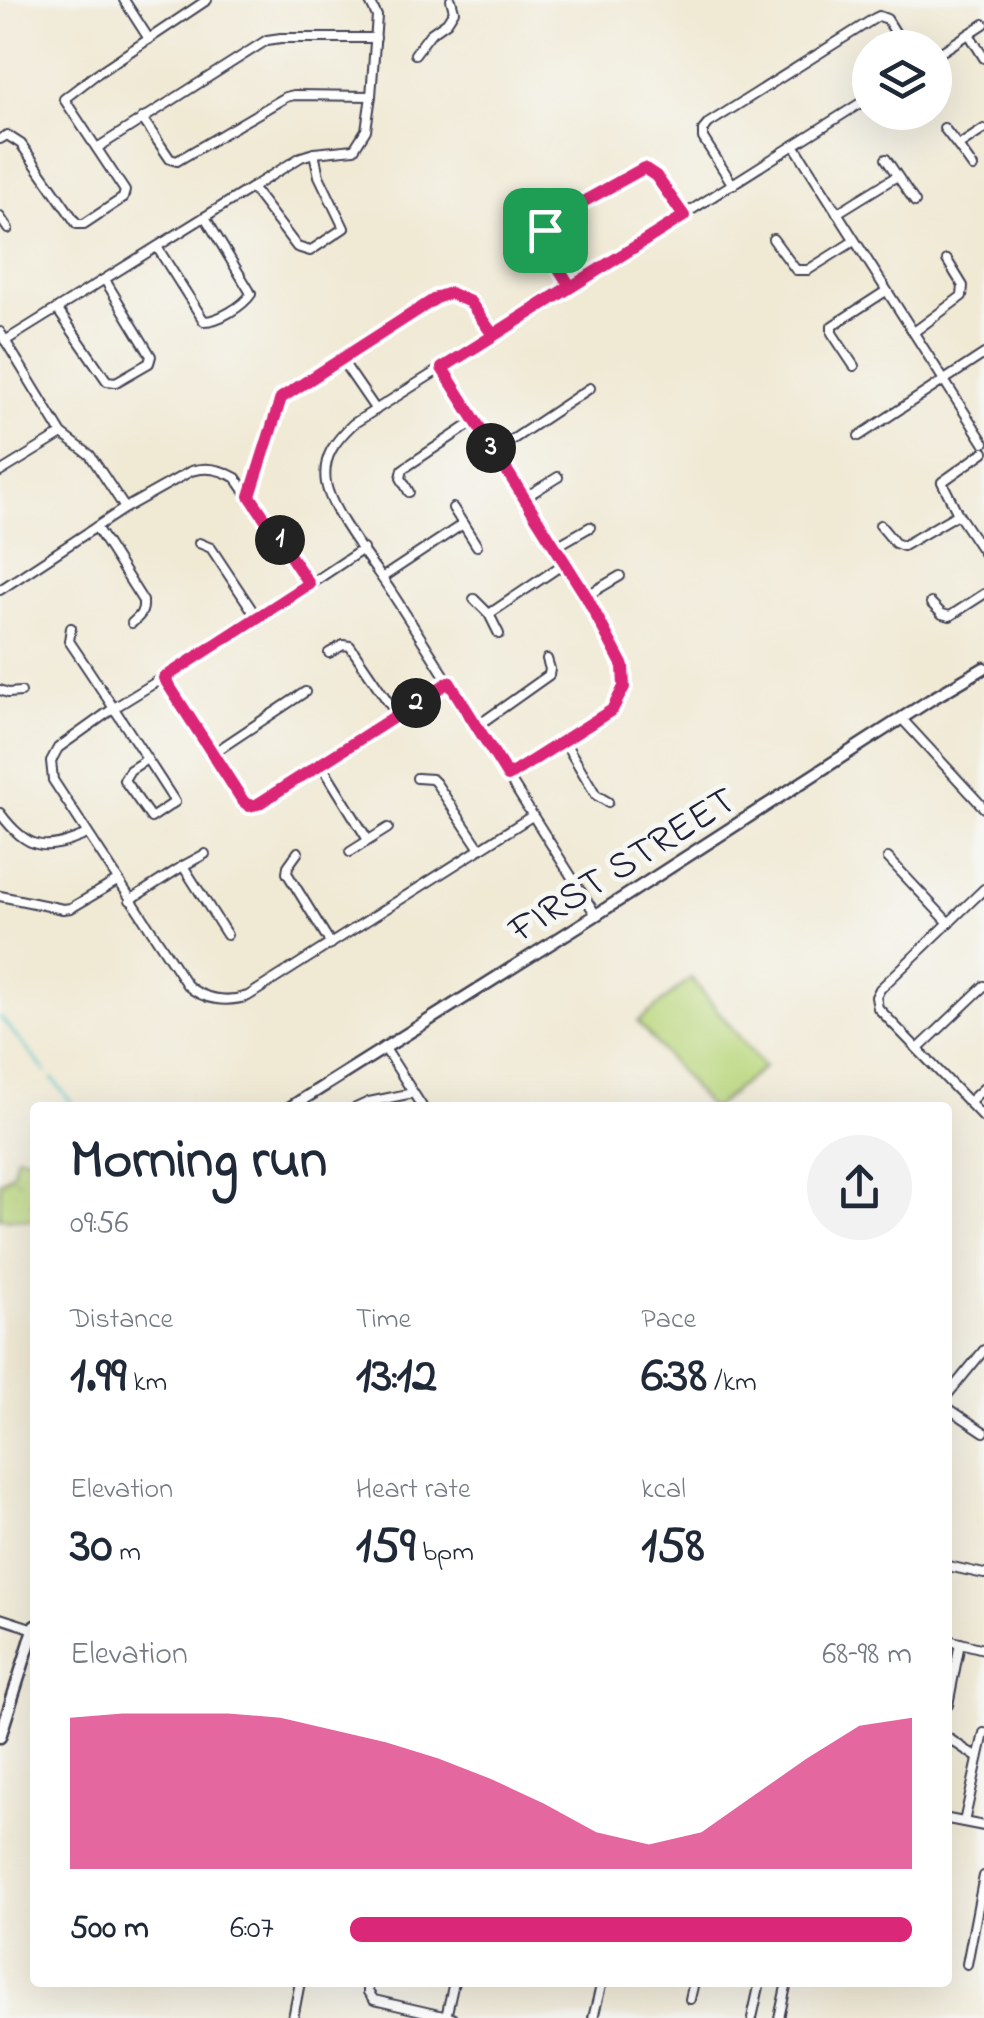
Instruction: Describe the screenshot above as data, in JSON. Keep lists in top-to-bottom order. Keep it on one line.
{"streets":{"street":["FIRST STREET"]},"page":{"pins":["3","1","2"],"heading":["Morning run","09:56"],"stats":[["Distance","1.99 km"],["Time","13:12"],["Pace","6:38 /km"],["Elevation","30 m"],["Heart rate","159 bpm"],["kcal","158"]],"chart":["Elevation","68–98 m"],"list":[{"name":"500 m","note":"6:07"}]}}
